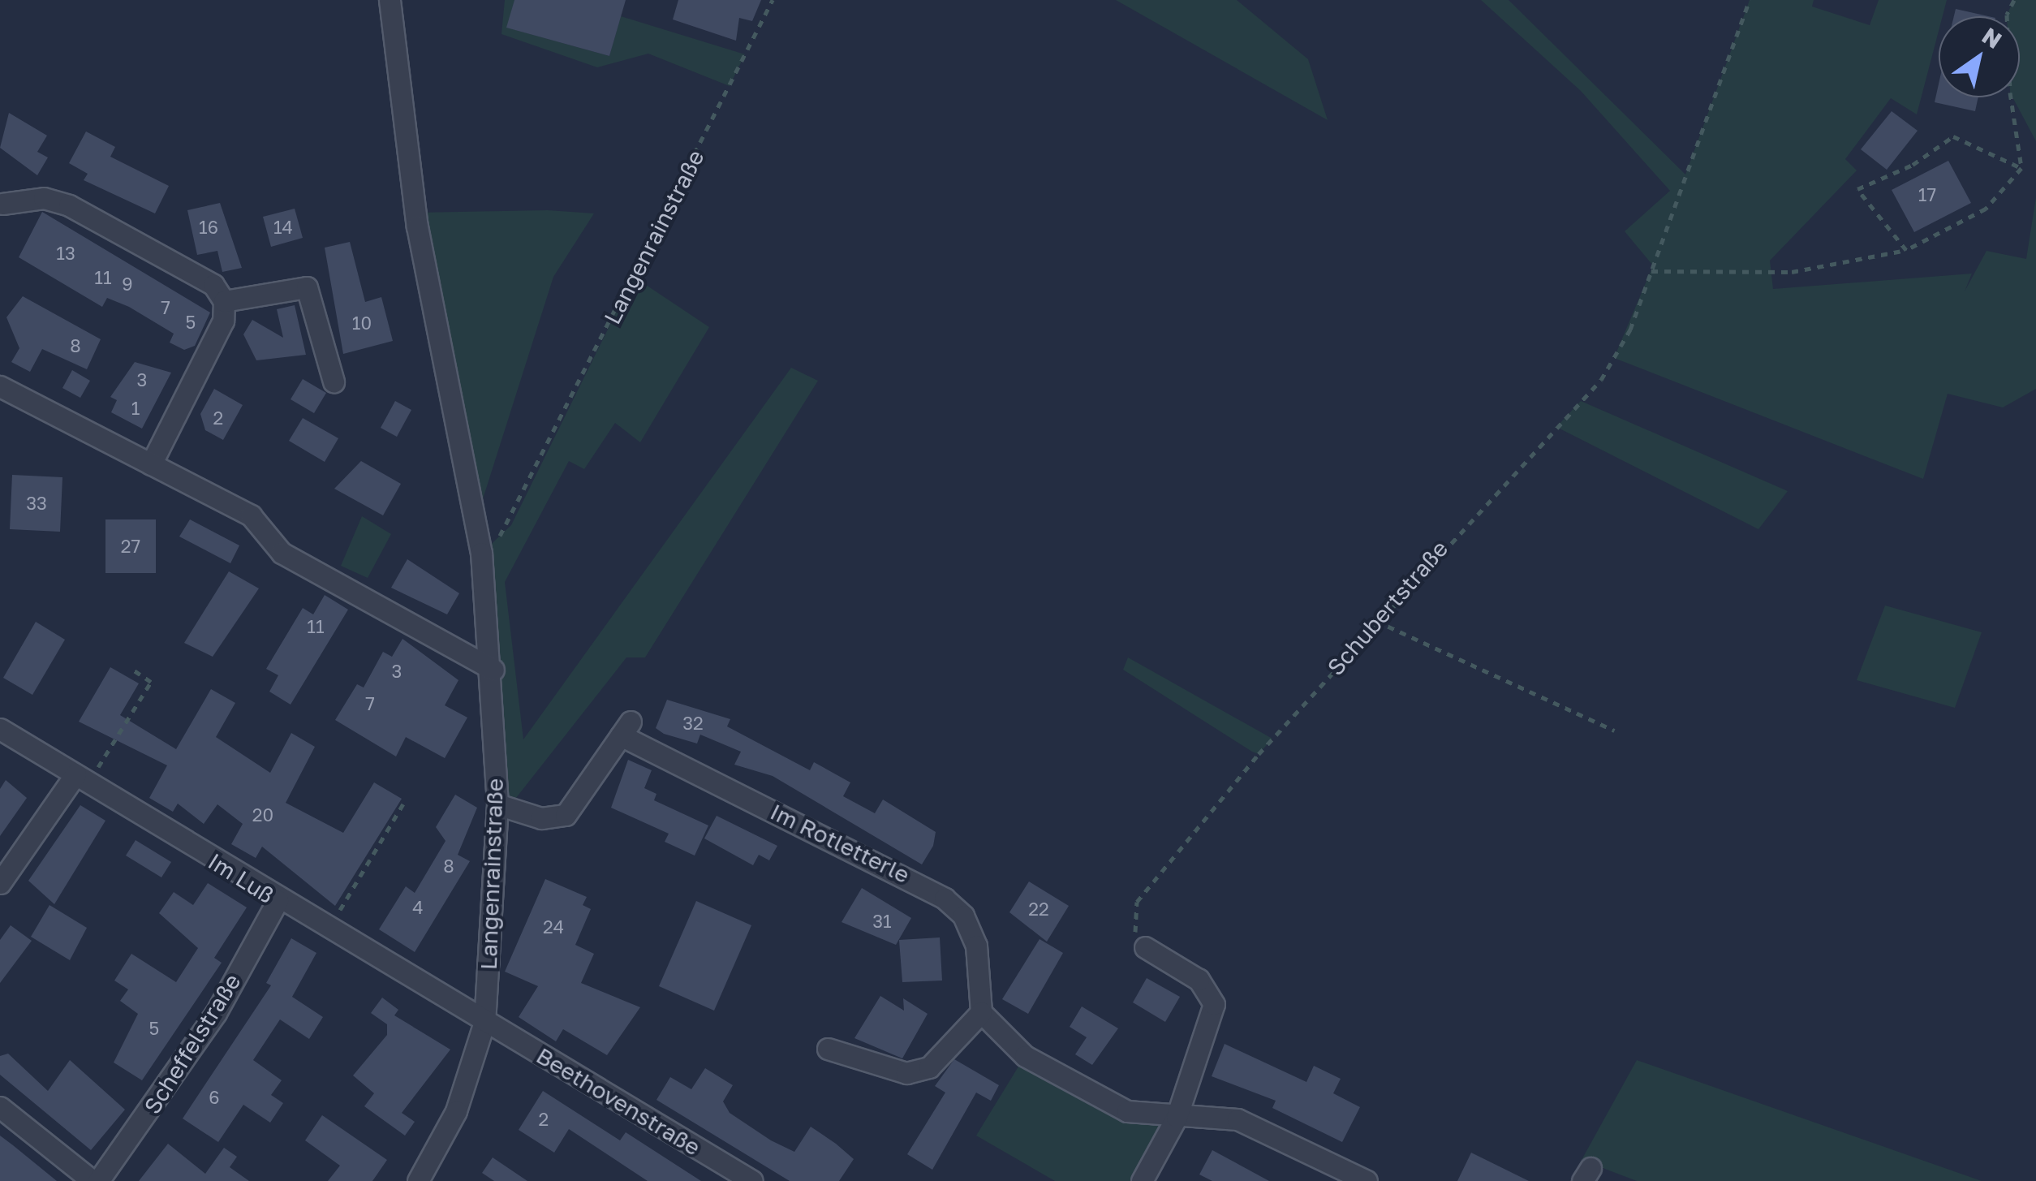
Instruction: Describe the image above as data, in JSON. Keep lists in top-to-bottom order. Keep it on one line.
{"streets":{"street":["Langenrainstraße","Im Rotletterle","Im Luß","Scheffelstraße","Beethovenstraße"],"path":["Schubertstraße"]},"crossings":[["Langenrainstraße","Im Rotletterle"],["Langenrainstraße","Im Luß"],["Langenrainstraße","Beethovenstraße"],["Im Luß","Scheffelstraße"],["Im Luß","Beethovenstraße"]],"house_numbers":["17","16","14","13","11","9","7","5","10","8","3","1","2","33","27","11","3","7","32","20","8","4","22","31","24","5","6","2"],"north":"top right"}
